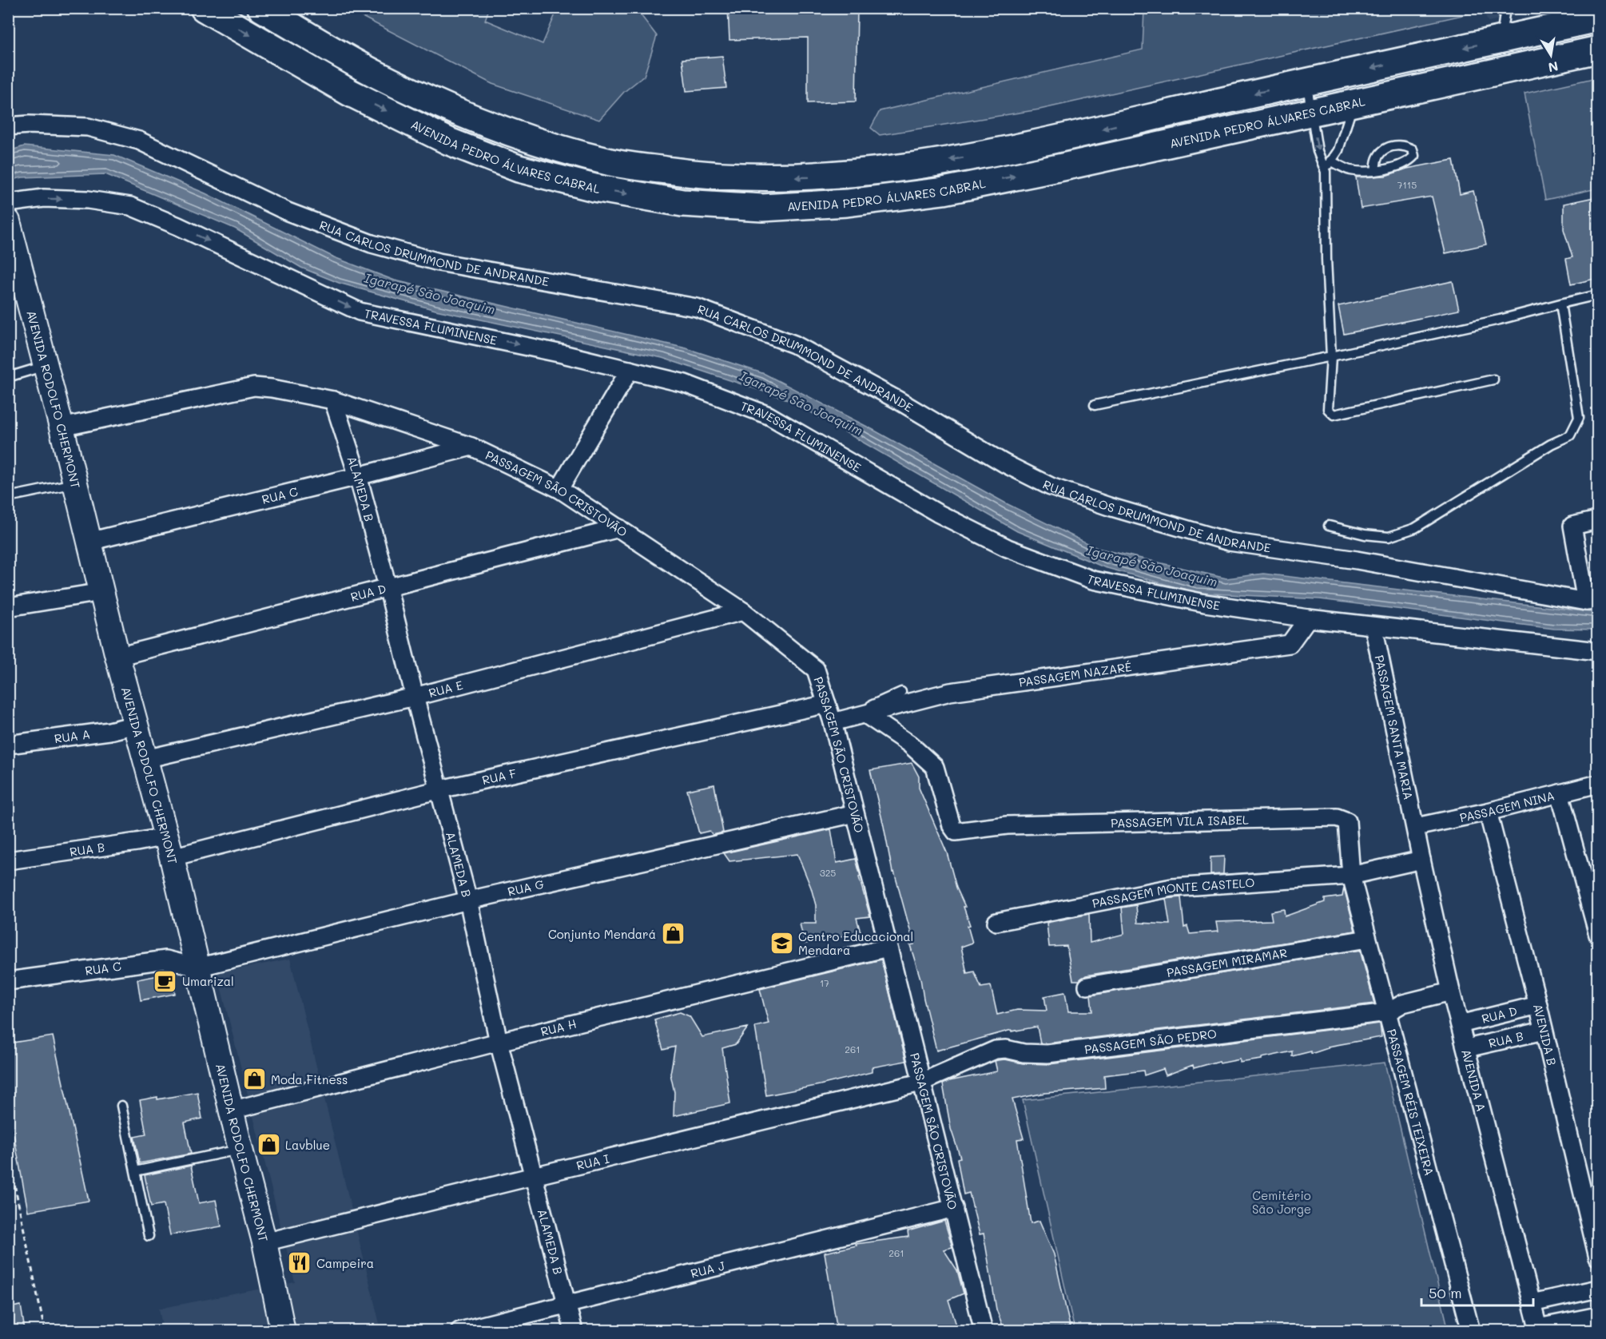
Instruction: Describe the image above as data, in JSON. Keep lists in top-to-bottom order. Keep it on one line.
{"streets":{"main road":["AVENIDA PEDRO ÁLVARES CABRAL","AVENIDA RODOLFO CHERMONT"],"street":["RUA CARLOS DRUMMOND DE ANDRANDE","TRAVESSA FLUMINENSE","ALAMEDA B","PASSAGEM SÃO CRISTOVÃO","RUA C","RUA D","PASSAGEM NAZARÉ","RUA E","PASSAGEM SANTA MARIA","RUA A","RUA F","PASSAGEM NINA","PASSAGEM VILA ISABEL","RUA B","RUA G","PASSAGEM MONTE CASTELO","PASSAGEM MIRAMAR","RUA H","AVENIDA B","PASSAGEM SÃO PEDRO","AVENIDA A","PASSAGEM RÉIS TEIXEIRA","RUA I","RUA J"]},"crossings":[["TRAVESSA FLUMINENSE","PASSAGEM NAZARÉ"],["TRAVESSA FLUMINENSE","PASSAGEM SANTA MARIA"],["AVENIDA RODOLFO CHERMONT","PASSAGEM SÃO CRISTOVÃO"],["AVENIDA RODOLFO CHERMONT","RUA C"],["AVENIDA RODOLFO CHERMONT","RUA D"],["AVENIDA RODOLFO CHERMONT","RUA E"],["AVENIDA RODOLFO CHERMONT","RUA A"],["AVENIDA RODOLFO CHERMONT","RUA F"],["AVENIDA RODOLFO CHERMONT","RUA B"],["AVENIDA RODOLFO CHERMONT","RUA G"],["AVENIDA RODOLFO CHERMONT","RUA H"],["AVENIDA RODOLFO CHERMONT","RUA I"],["ALAMEDA B","PASSAGEM SÃO CRISTOVÃO"],["ALAMEDA B","RUA C"],["ALAMEDA B","RUA D"],["ALAMEDA B","RUA E"],["ALAMEDA B","RUA F"],["ALAMEDA B","RUA G"],["ALAMEDA B","RUA H"],["ALAMEDA B","RUA I"],["ALAMEDA B","RUA J"],["PASSAGEM SÃO CRISTOVÃO","RUA C"],["PASSAGEM SÃO CRISTOVÃO","RUA D"],["PASSAGEM SÃO CRISTOVÃO","PASSAGEM NAZARÉ"],["PASSAGEM SÃO CRISTOVÃO","RUA E"],["PASSAGEM SÃO CRISTOVÃO","RUA F"],["PASSAGEM SÃO CRISTOVÃO","RUA G"],["PASSAGEM SÃO CRISTOVÃO","RUA H"],["PASSAGEM SÃO CRISTOVÃO","PASSAGEM SÃO PEDRO"],["PASSAGEM SÃO CRISTOVÃO","RUA I"],["PASSAGEM SÃO CRISTOVÃO","RUA J"],["RUA C","RUA G"],["RUA D","AVENIDA B"],["RUA D","AVENIDA A"],["PASSAGEM NAZARÉ","PASSAGEM VILA ISABEL"],["PASSAGEM SANTA MARIA","PASSAGEM NINA"],["PASSAGEM SANTA MARIA","AVENIDA A"],["RUA F","RUA B"],["PASSAGEM NINA","AVENIDA B"],["PASSAGEM NINA","AVENIDA A"],["PASSAGEM VILA ISABEL","PASSAGEM MONTE CASTELO"],["PASSAGEM VILA ISABEL","PASSAGEM RÉIS TEIXEIRA"],["RUA B","AVENIDA B"],["RUA B","AVENIDA A"],["PASSAGEM MONTE CASTELO","AVENIDA A"],["PASSAGEM MONTE CASTELO","PASSAGEM RÉIS TEIXEIRA"],["PASSAGEM MIRAMAR","PASSAGEM RÉIS TEIXEIRA"],["PASSAGEM SÃO PEDRO","AVENIDA A"],["PASSAGEM SÃO PEDRO","PASSAGEM RÉIS TEIXEIRA"],["PASSAGEM SÃO PEDRO","RUA I"]],"one_way":["TRAVESSA FLUMINENSE"],"water":["Igarapé São Joaquim"],"parks":["Cemitério São Jorge"],"places":{"shop":["Conjunto Mendará","Moda Fitness","Lavblue"],"school or university":["Centro Educacional Mendara"],"cafe":["Umarizal"],"restaurant":["Campeira"]},"house_numbers":["7115","325","17","261","261"],"scale_bar":"50 m","north":"bottom"}
